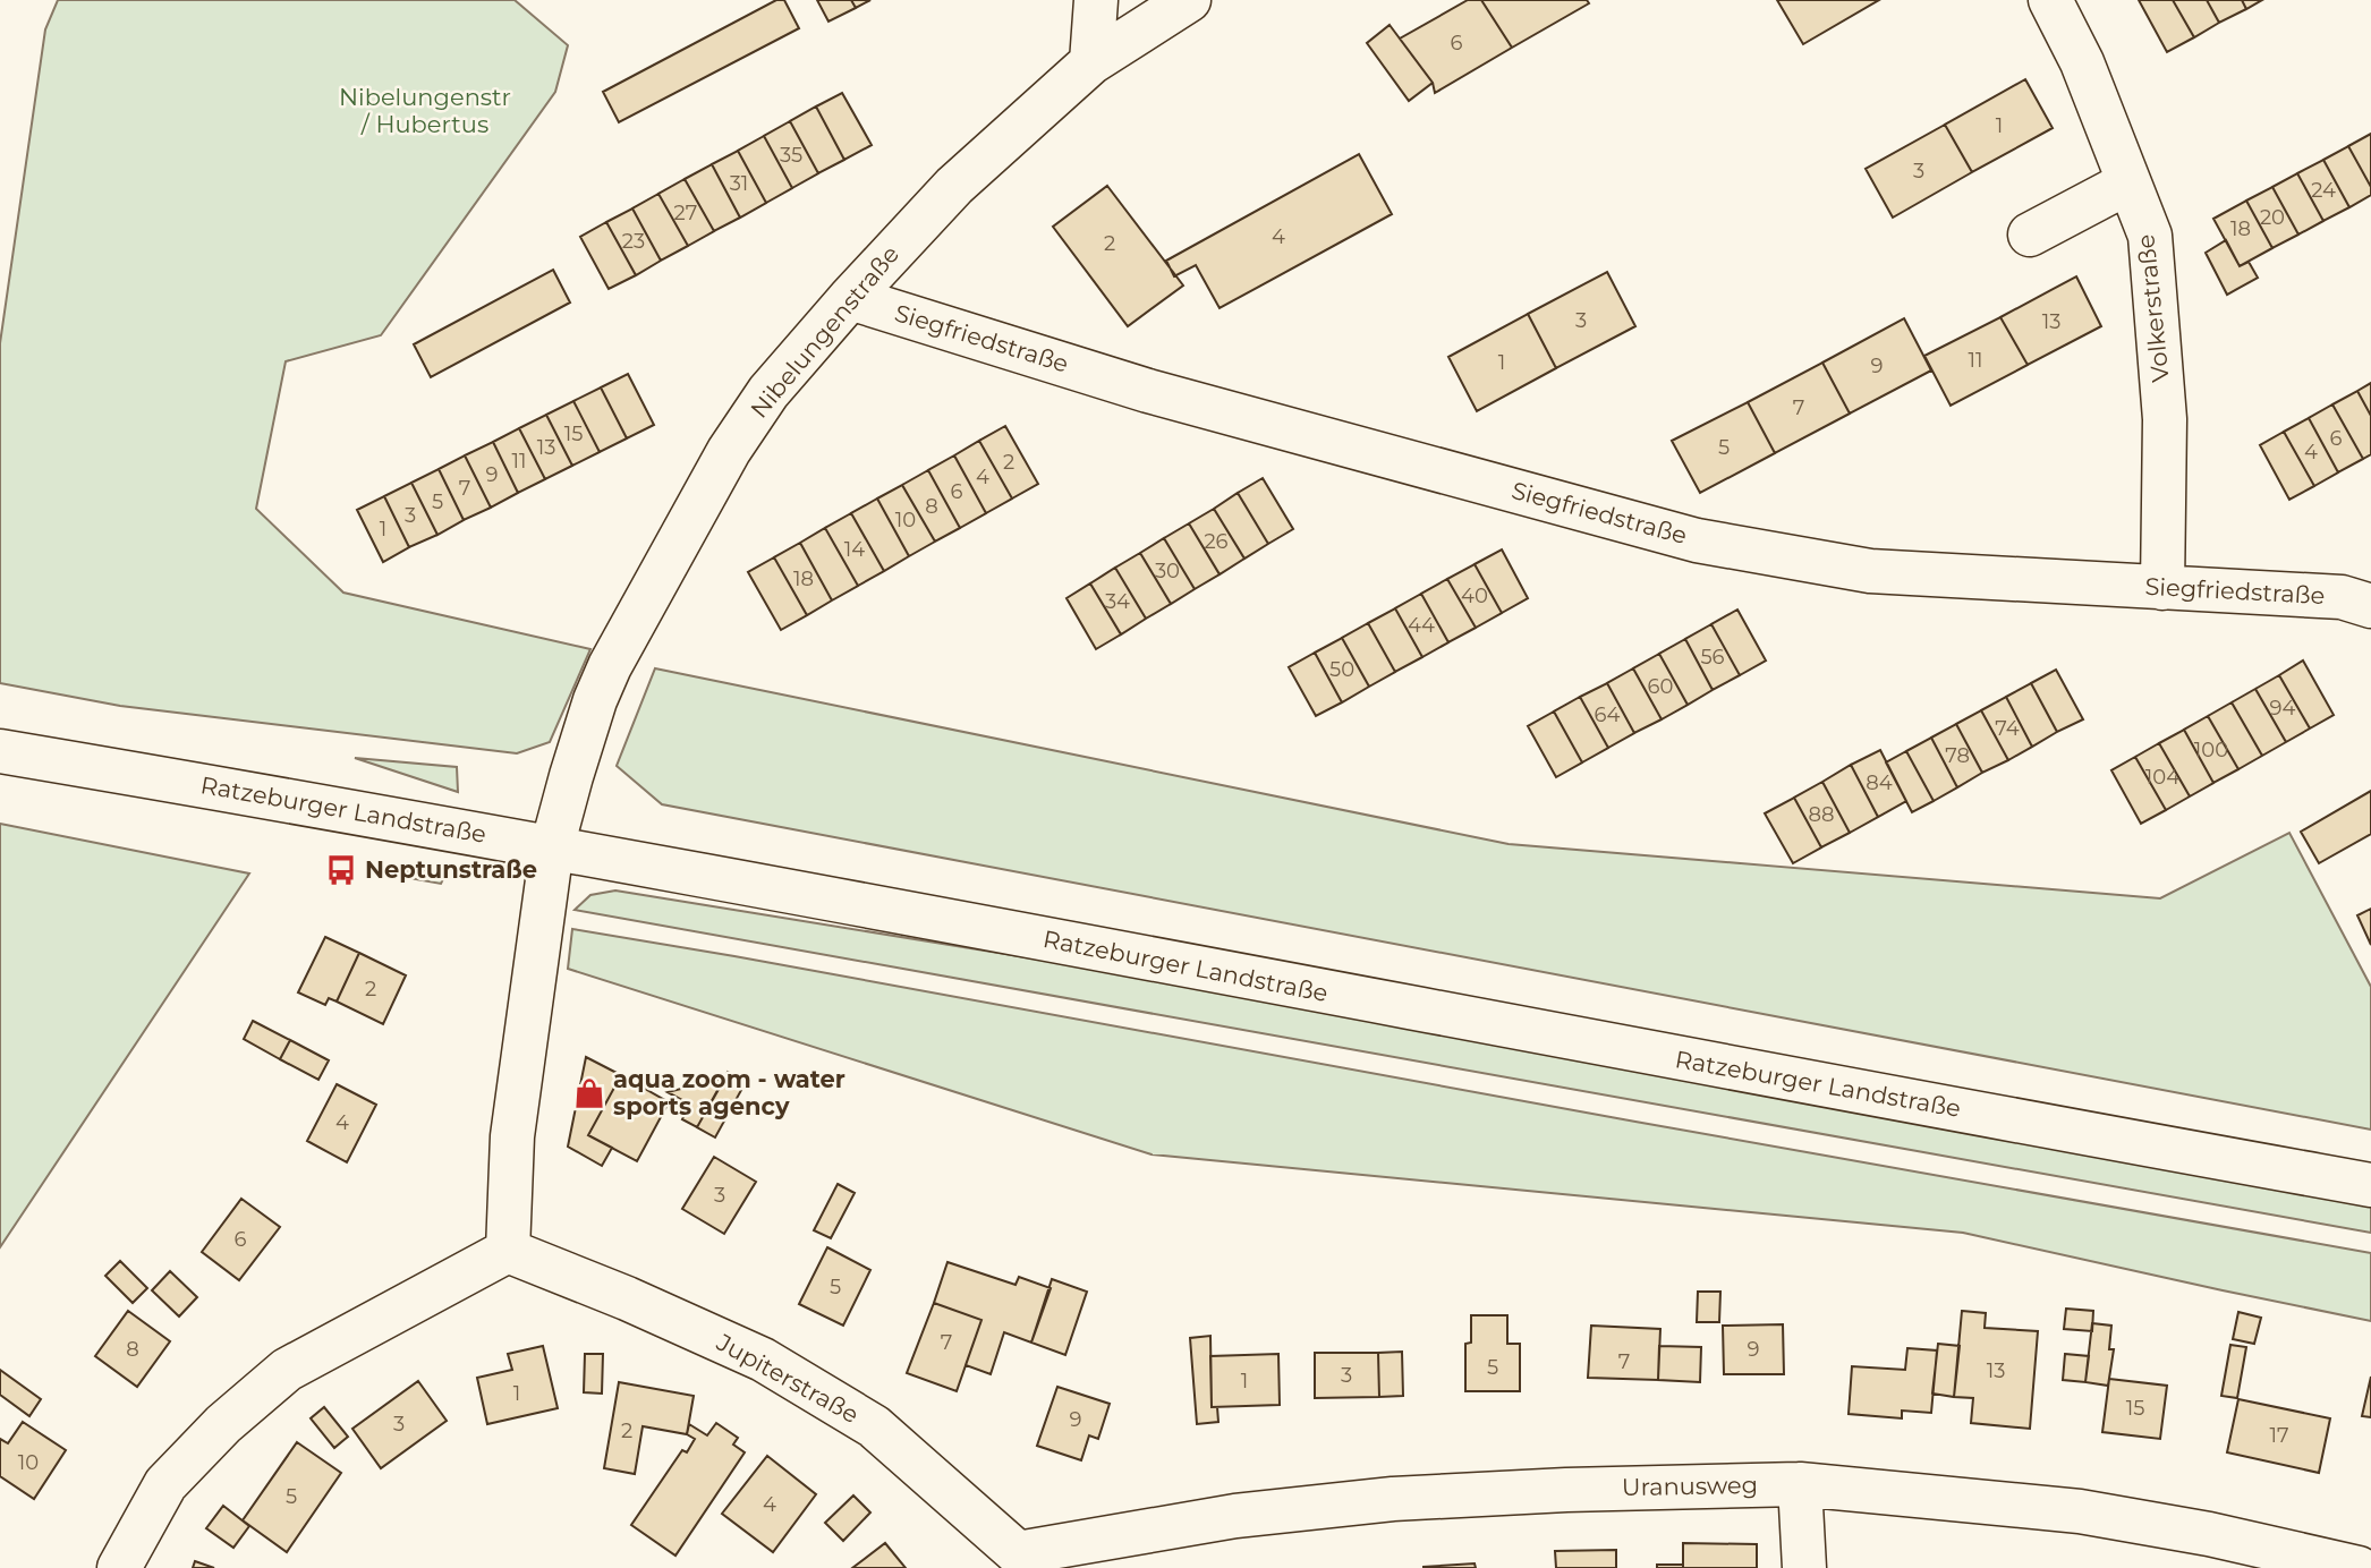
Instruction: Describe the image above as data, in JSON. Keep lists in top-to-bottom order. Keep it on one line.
{"streets":{"street":["Volkerstraße","Nibelungenstraße","Siegfriedstraße","Ratzeburger Landstraße","Jupiterstraße","Uranusweg"]},"crossings":[["Volkerstraße","Siegfriedstraße"],["Nibelungenstraße","Siegfriedstraße"],["Nibelungenstraße","Ratzeburger Landstraße"],["Jupiterstraße","Uranusweg"]],"parks":["Nibelungenstr / Hubertus"],"places":{"bus stop":["Neptunstraße"],"shop":["aqua zoom - water sports agency"]},"house_numbers":["6","1","35","3","31","24","27","20","18","4","23","2","3","13","11","1","9","7","15","6","13","5","4","11","2","9","4","7","6","5","8","3","10","1","26","14","30","18","40","34","44","56","50","60","94","64","74","100","78","104","84","88","2","4","3","6","5","7","8","9","7","5","13","3","1","1","15","9","3","2","17","10","5","4"]}
